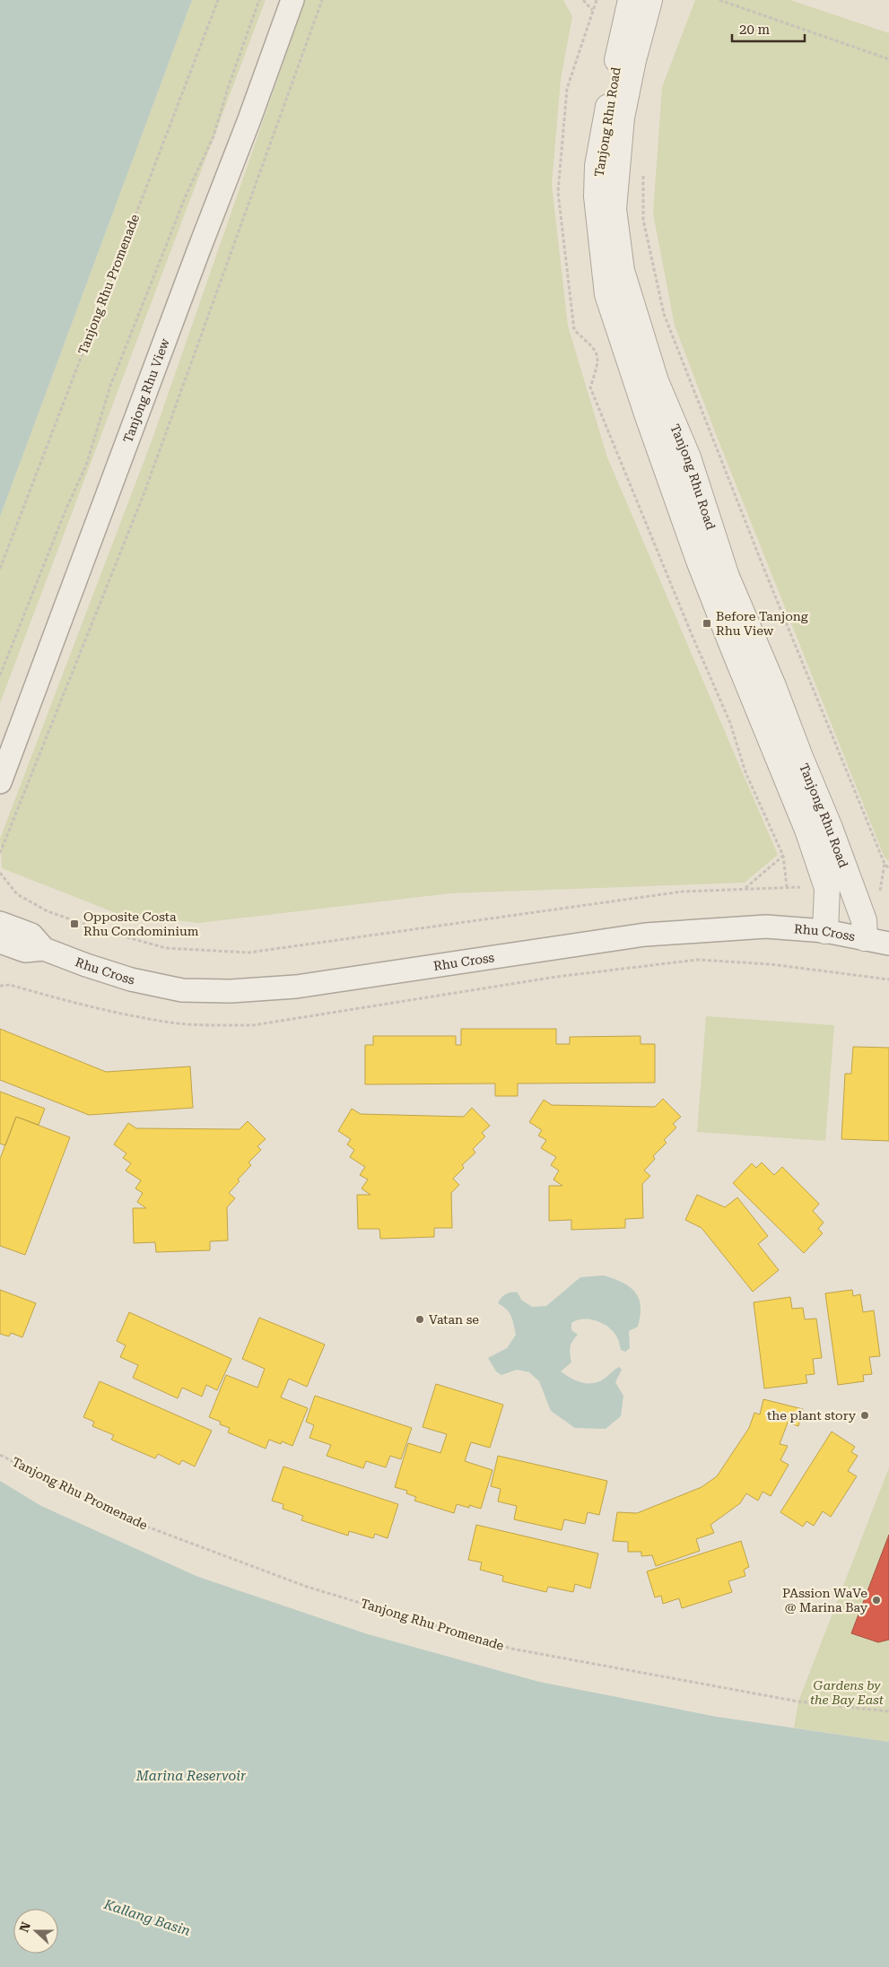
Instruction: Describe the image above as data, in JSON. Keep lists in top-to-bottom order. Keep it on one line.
{"streets":{"street":["Tanjong Rhu Road","Tanjong Rhu View","Rhu Cross"],"path":["Tanjong Rhu Promenade"]},"crossings":[["Tanjong Rhu Road","Rhu Cross"]],"water":["Marina Reservoir","Kallang Basin"],"parks":["Gardens by the Bay East"],"places":{"transit":["Before Tanjong Rhu View","Opposite Costa Rhu Condominium"],"other":["Vatan se","the plant story","PAssion WaVe @ Marina Bay"]},"scale_bar":"20 m","north":"left"}
